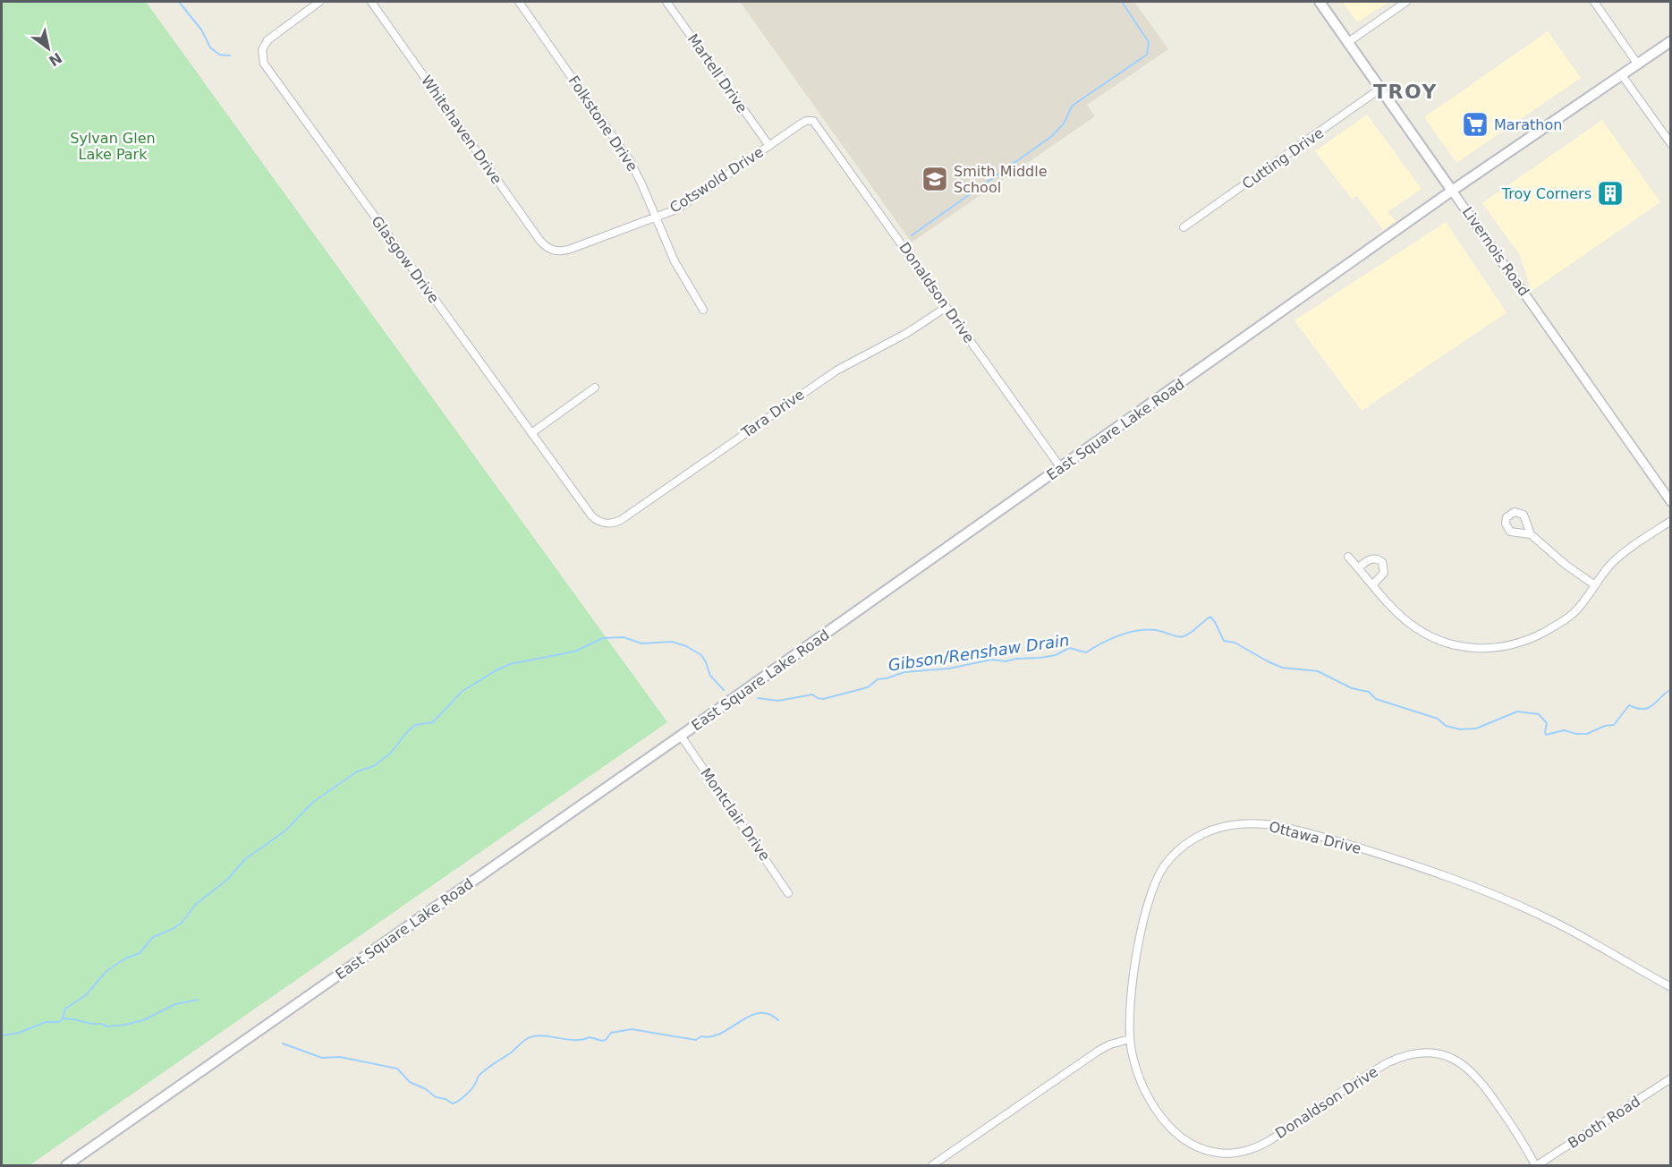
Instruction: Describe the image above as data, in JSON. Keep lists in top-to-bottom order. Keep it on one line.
{"streets":{"main road":["Livernois Road","East Square Lake Road"],"street":["Martell Drive","Folkstone Drive","Whitehaven Drive","Cutting Drive","Cotswold Drive","Glasgow Drive","Donaldson Drive","Tara Drive","Montclair Drive","Ottawa Drive","Booth Road"]},"crossings":[["Martell Drive","Cotswold Drive"],["Folkstone Drive","Cotswold Drive"],["Whitehaven Drive","Cotswold Drive"],["Cutting Drive","Livernois Road"],["Cotswold Drive","Donaldson Drive"],["Livernois Road","East Square Lake Road"],["Glasgow Drive","Tara Drive"],["Donaldson Drive","Tara Drive"],["Donaldson Drive","East Square Lake Road"],["Donaldson Drive","Ottawa Drive"],["Donaldson Drive","Booth Road"],["East Square Lake Road","Montclair Drive"]],"districts":["TROY"],"water":["Gibson/Renshaw Drain"],"parks":["Sylvan Glen Lake Park"],"places":{"supermarket":["Marathon"],"school or university":["Smith Middle School"],"building":["Troy Corners"]},"north":"bottom right"}
